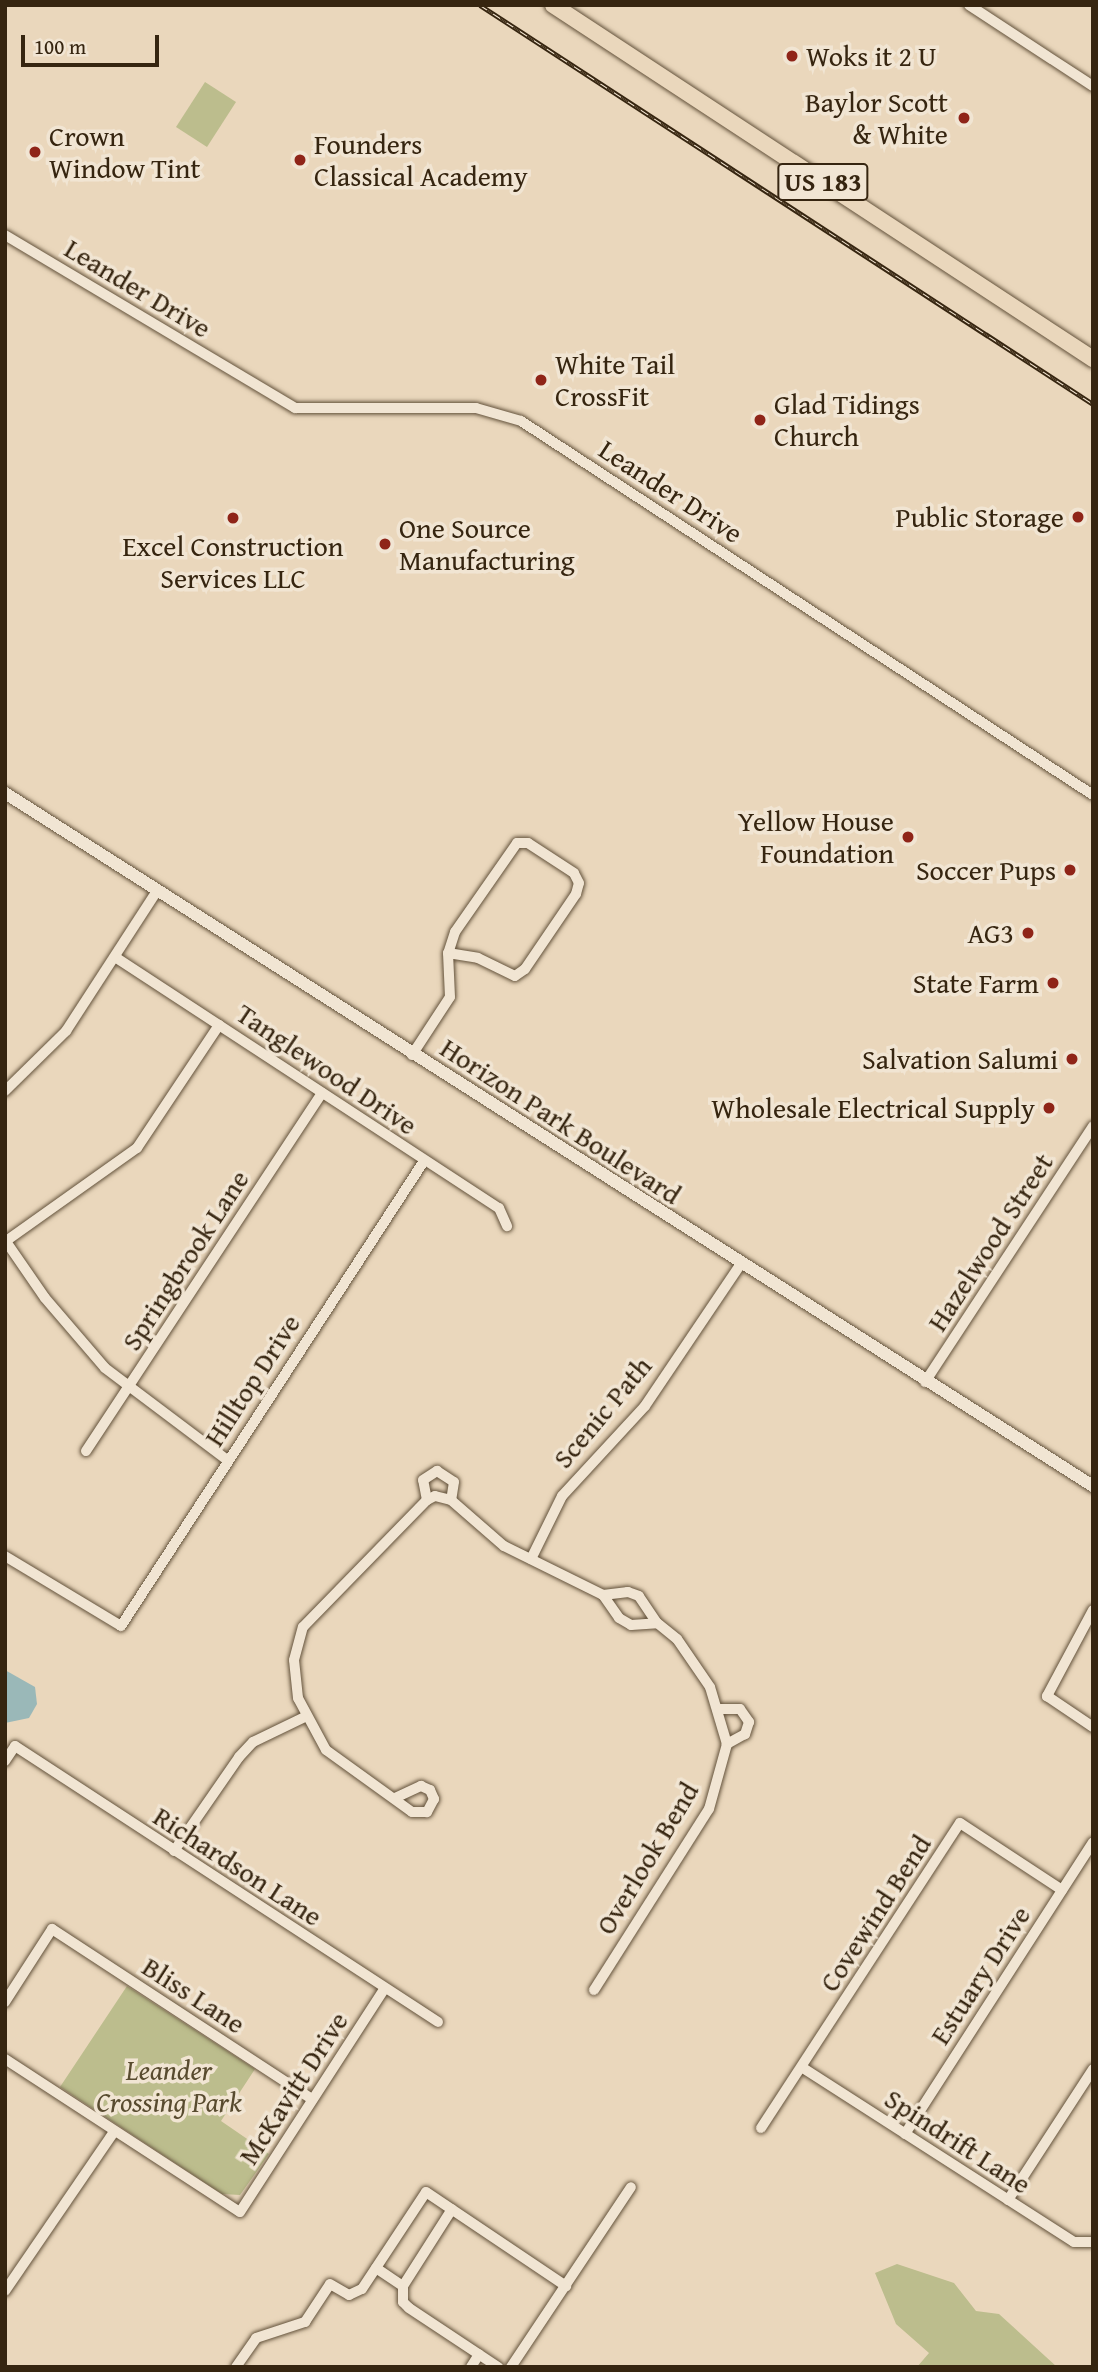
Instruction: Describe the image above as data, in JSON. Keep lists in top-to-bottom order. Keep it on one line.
{"streets":{"main road":["US 183"],"street":["Leander Drive","Tanglewood Drive","Horizon Park Boulevard","Hazelwood Street","Springbrook Lane","Hilltop Drive","Scenic Path","Overlook Bend","Richardson Lane","Covewind Bend","Estuary Drive","Bliss Lane","McKavitt Drive","Spindrift Lane"]},"crossings":[["Tanglewood Drive","Springbrook Lane"],["Tanglewood Drive","Hilltop Drive"],["Horizon Park Boulevard","Hazelwood Street"],["Horizon Park Boulevard","Scenic Path"],["Scenic Path","Overlook Bend"],["Richardson Lane","McKavitt Drive"],["Covewind Bend","Estuary Drive"],["Covewind Bend","Spindrift Lane"],["Estuary Drive","Spindrift Lane"],["Bliss Lane","McKavitt Drive"]],"parks":["Leander Crossing Park"],"places":["Woks it 2 U","Baylor Scott & White","Crown Window Tint","Founders Classical Academy","White Tail CrossFit","Glad Tidings Church","Public Storage","Excel Construction Services LLC","One Source Manufacturing","Yellow House Foundation","Soccer Pups","AG3","State Farm","Salvation Salumi","Wholesale Electrical Supply"],"scale_bar":"100 m"}
